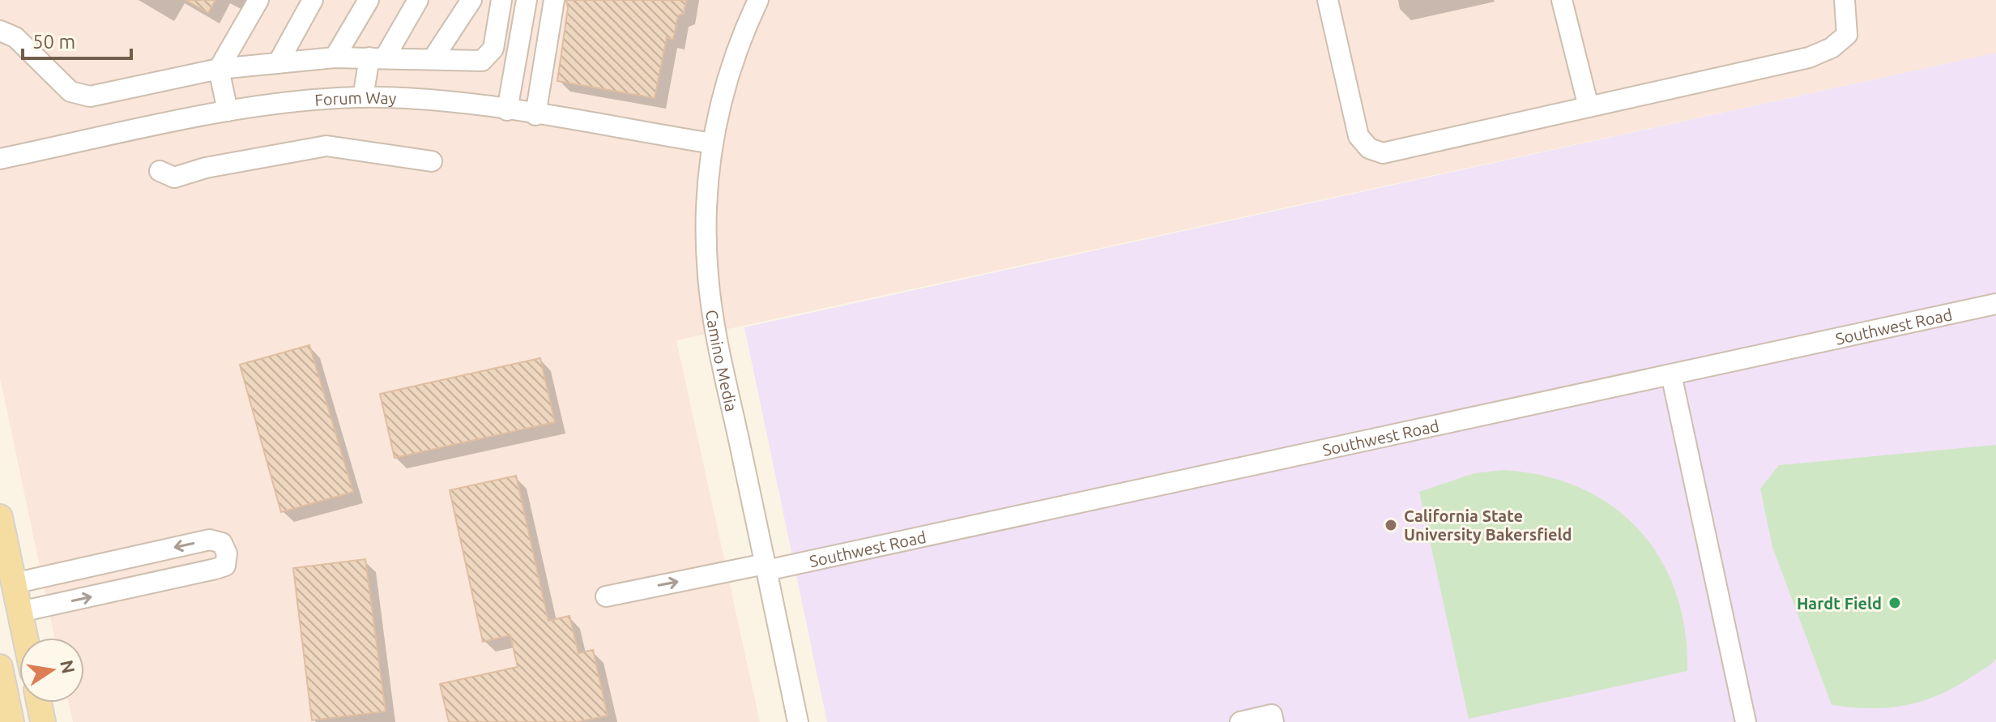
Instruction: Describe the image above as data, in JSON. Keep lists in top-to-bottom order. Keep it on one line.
{"streets":{"street":["Forum Way","Southwest Road","Camino Media"]},"crossings":[["Forum Way","Camino Media"],["Southwest Road","Camino Media"]],"places":["California State University Bakersfield","Hardt Field"],"scale_bar":"50 m","north":"right"}
